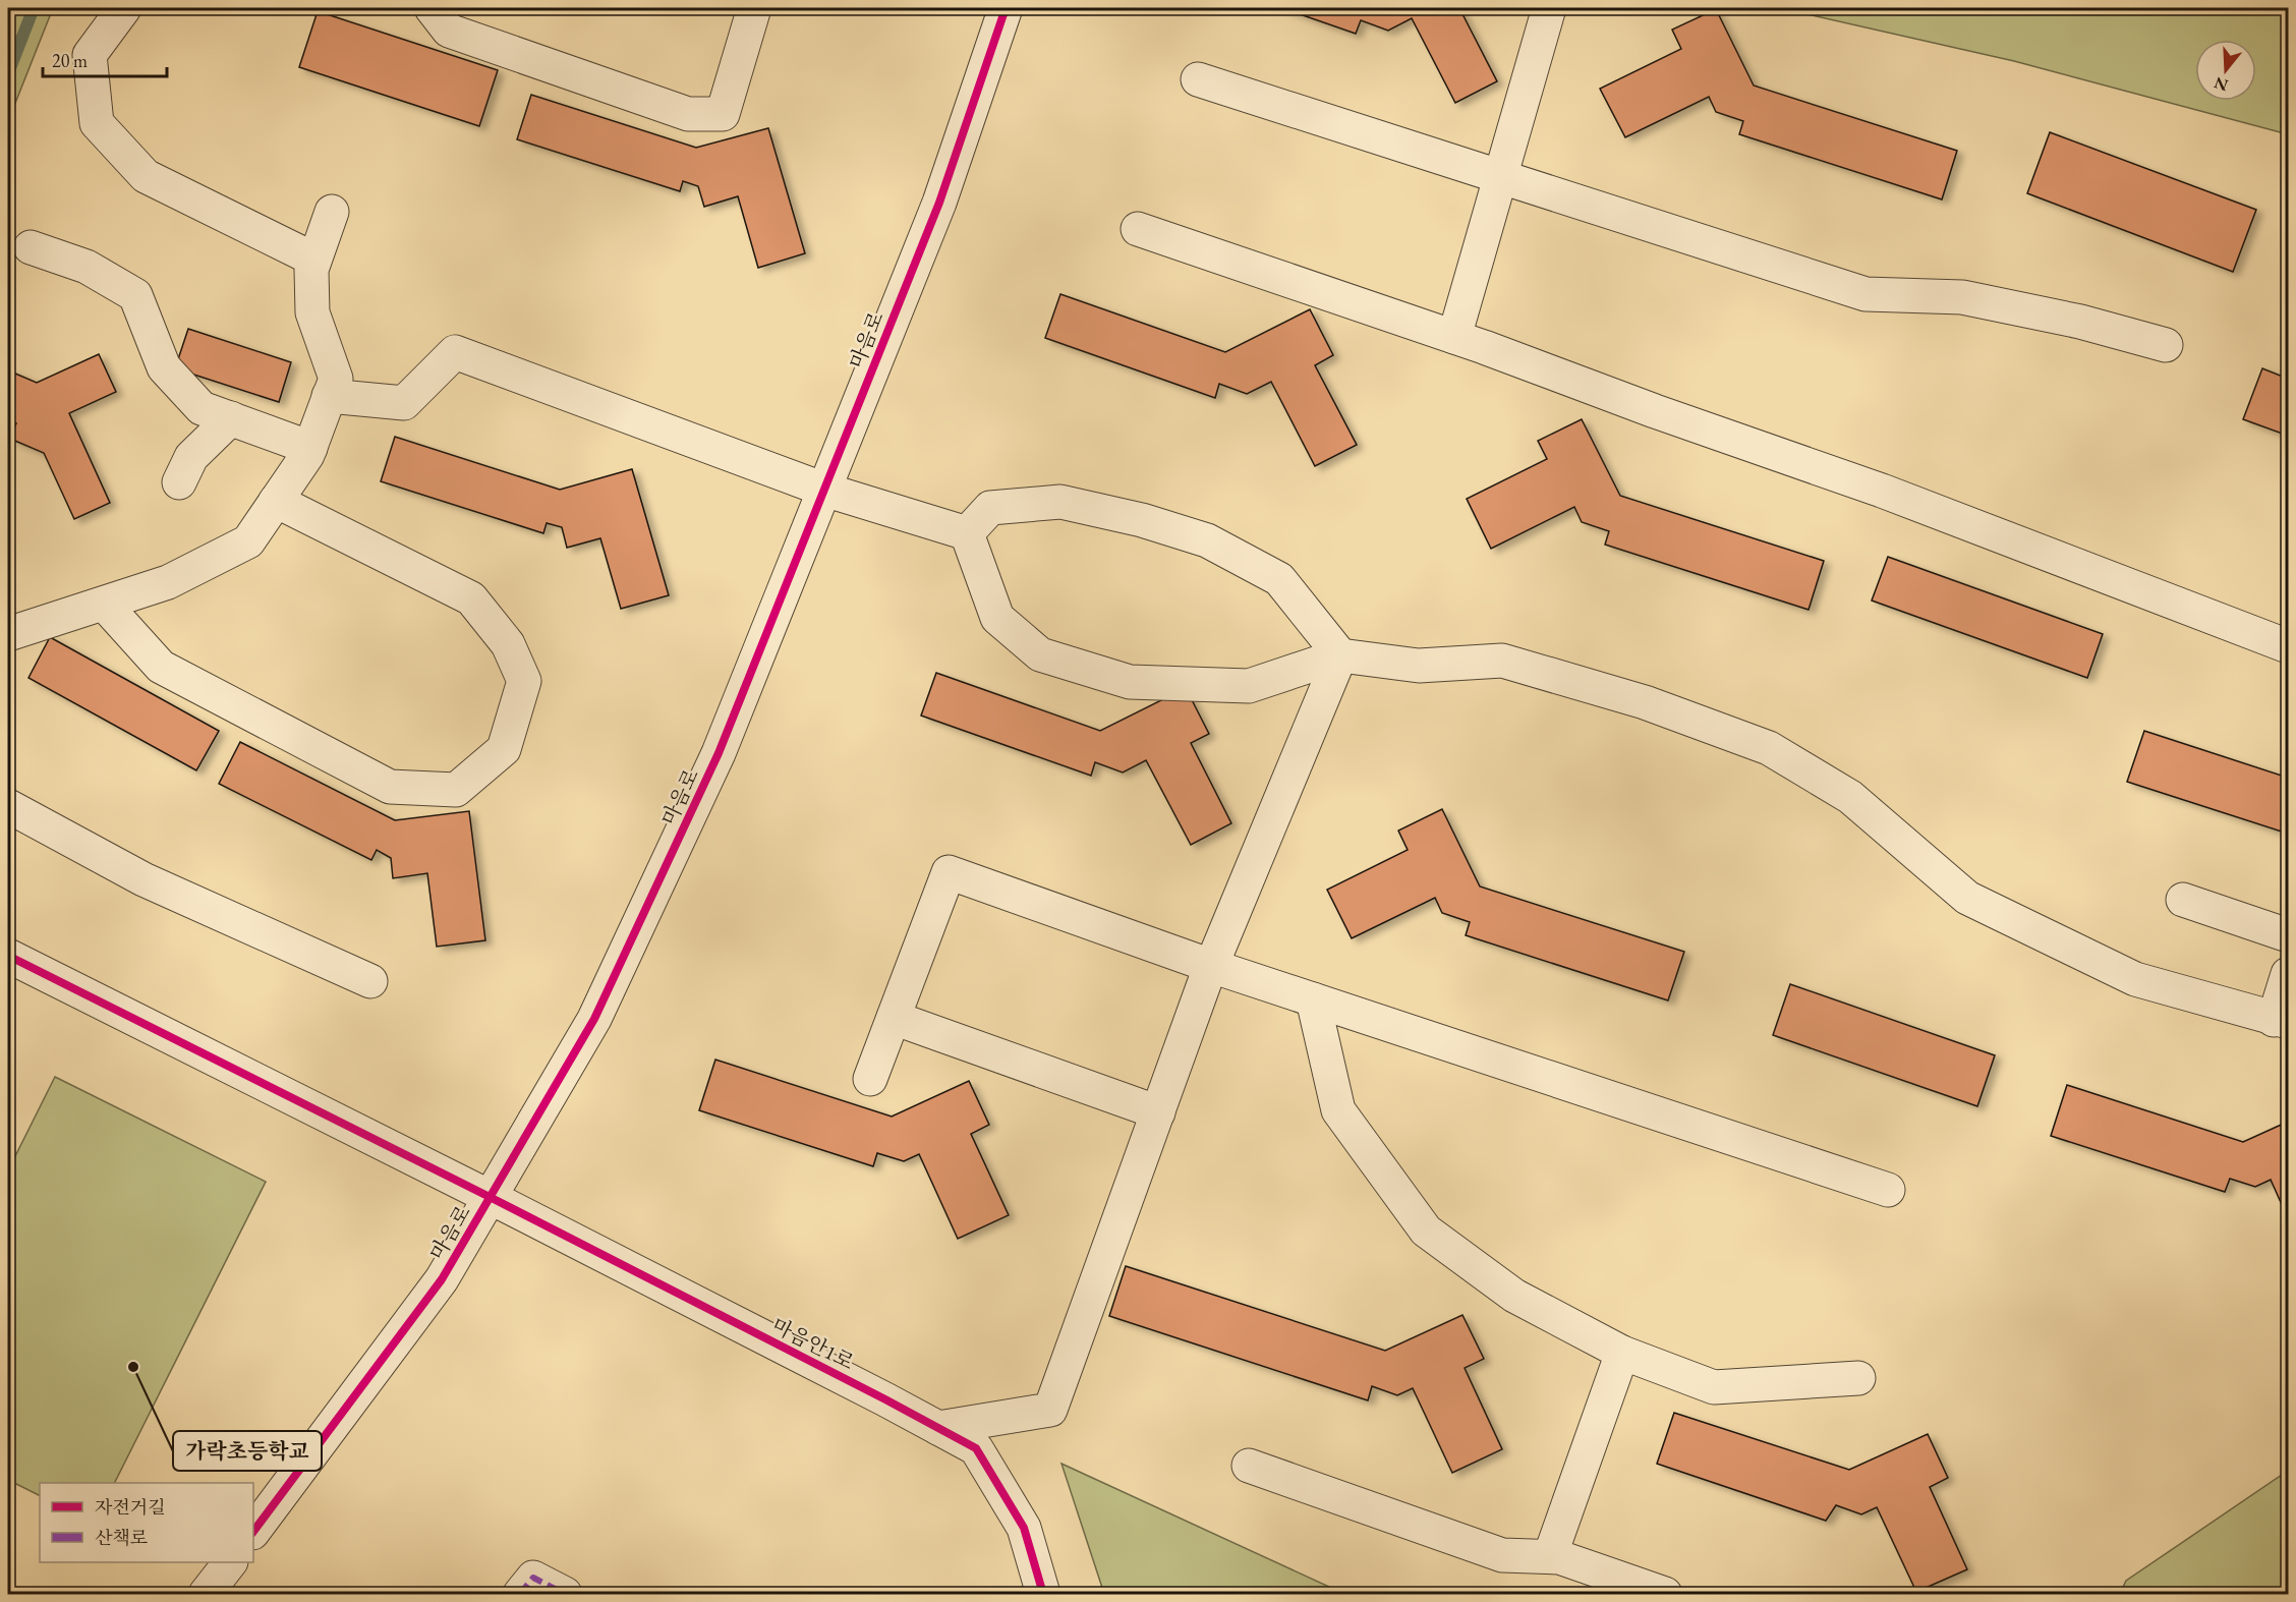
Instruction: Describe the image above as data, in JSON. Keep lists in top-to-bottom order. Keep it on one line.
{"streets":{"street":["마음로","마음안1로"]},"crossings":[["마음로","마음안1로"]],"places":["가락초등학교"],"legend":["자전거길","산책로"],"scale_bar":"20 m","north":"bottom"}
